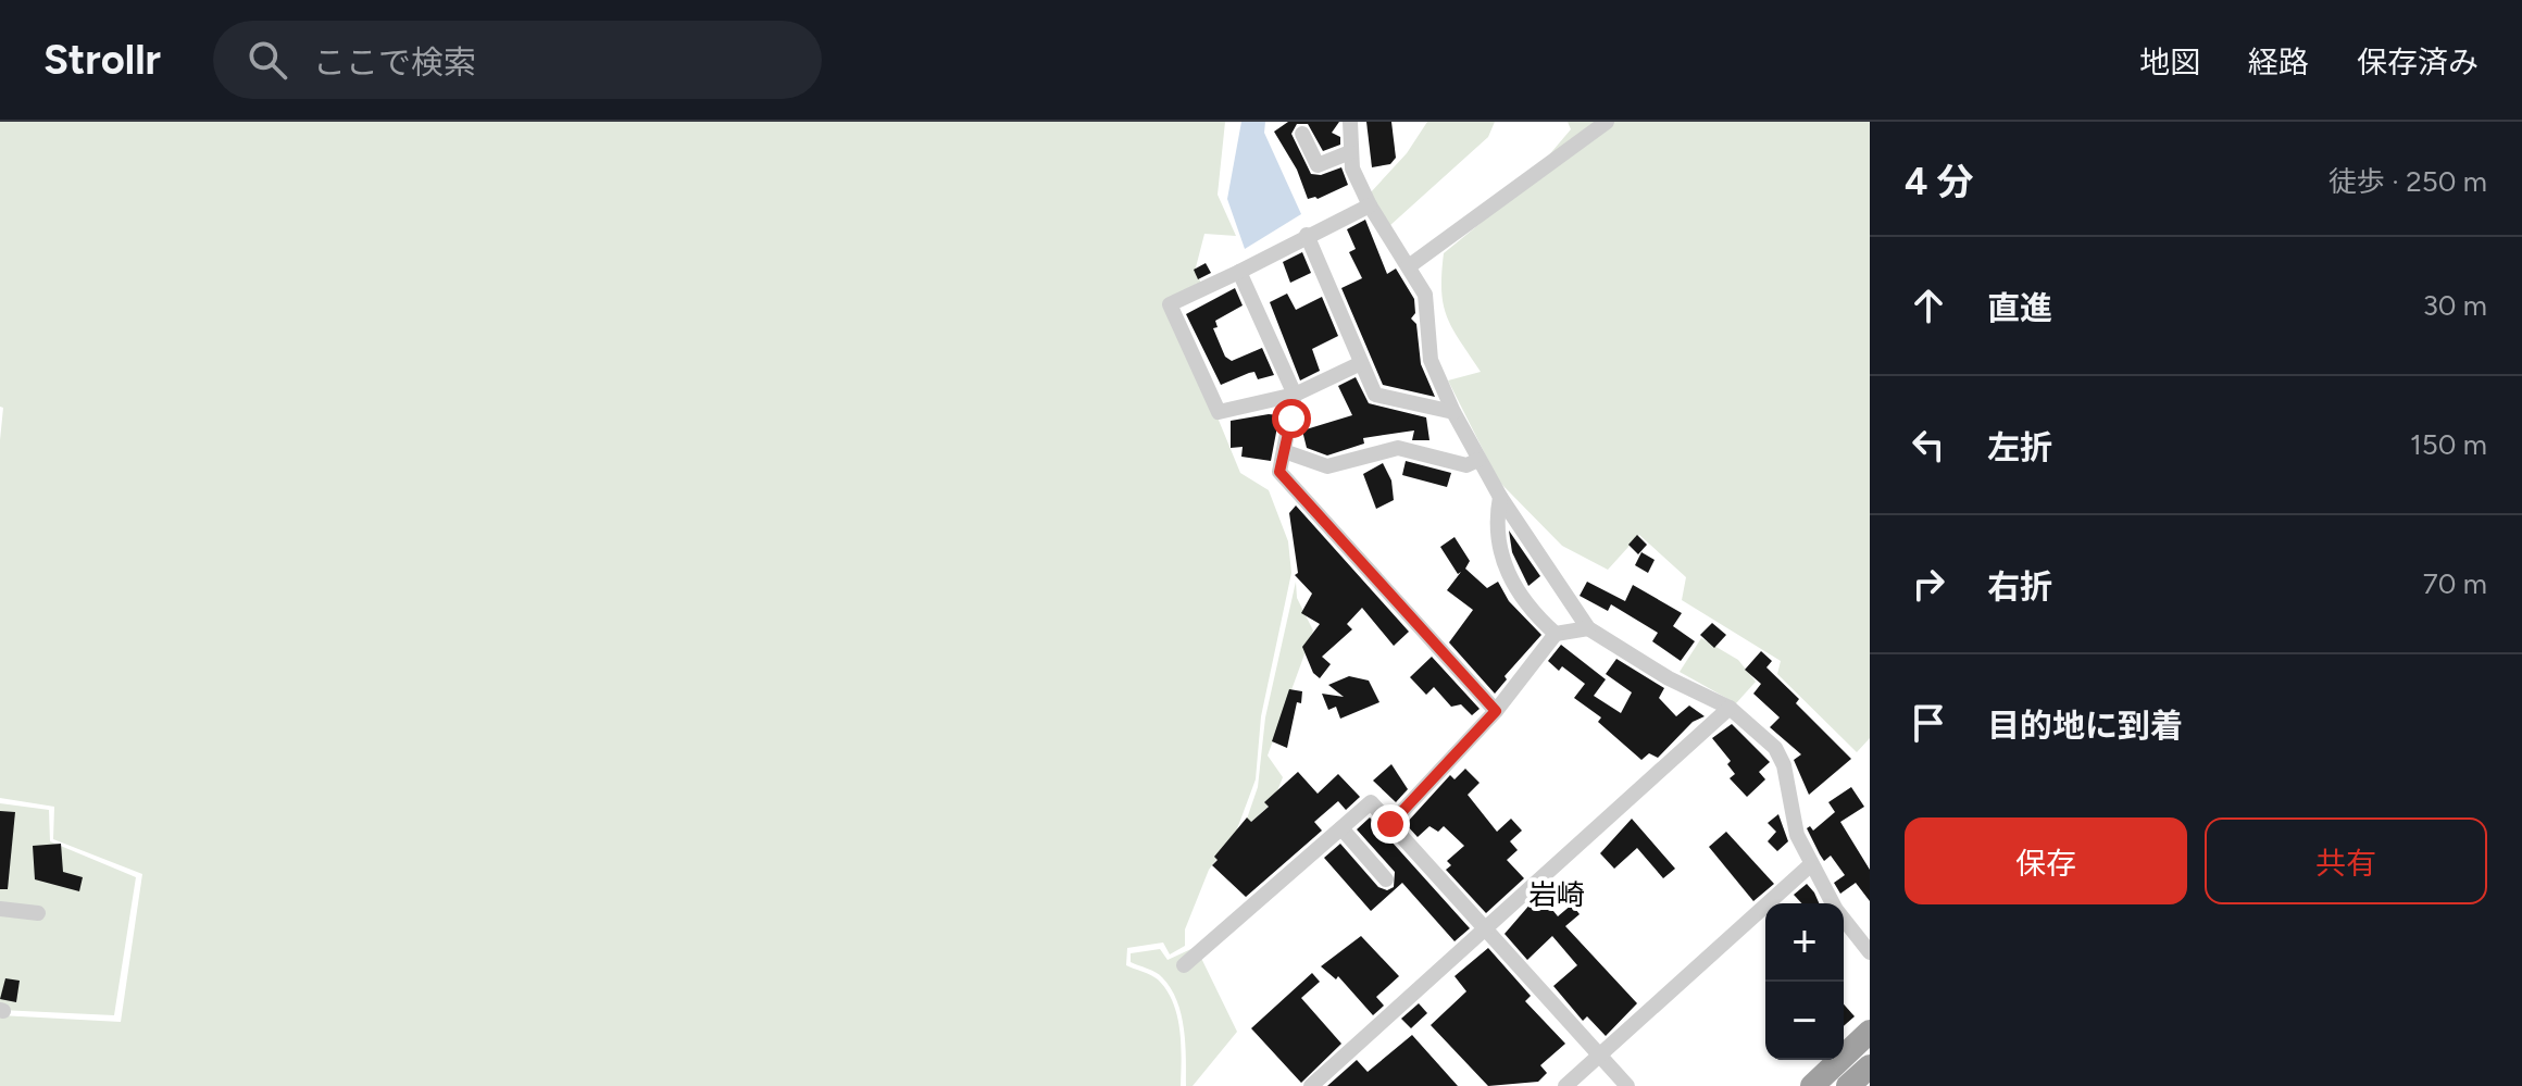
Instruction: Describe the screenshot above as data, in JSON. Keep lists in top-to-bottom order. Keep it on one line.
{"districts":["岩崎"],"page":{"header":"Strollr","search":"ここで検索","nav":["地図","経路","保存済み"],"heading":["4 分","徒歩 · 250 m"],"list":[["直進","30 m"],["左折","150 m"],["右折","70 m"],"目的地に到着"],"buttons":["保存","共有"],"map_buttons":["+","−"]}}
